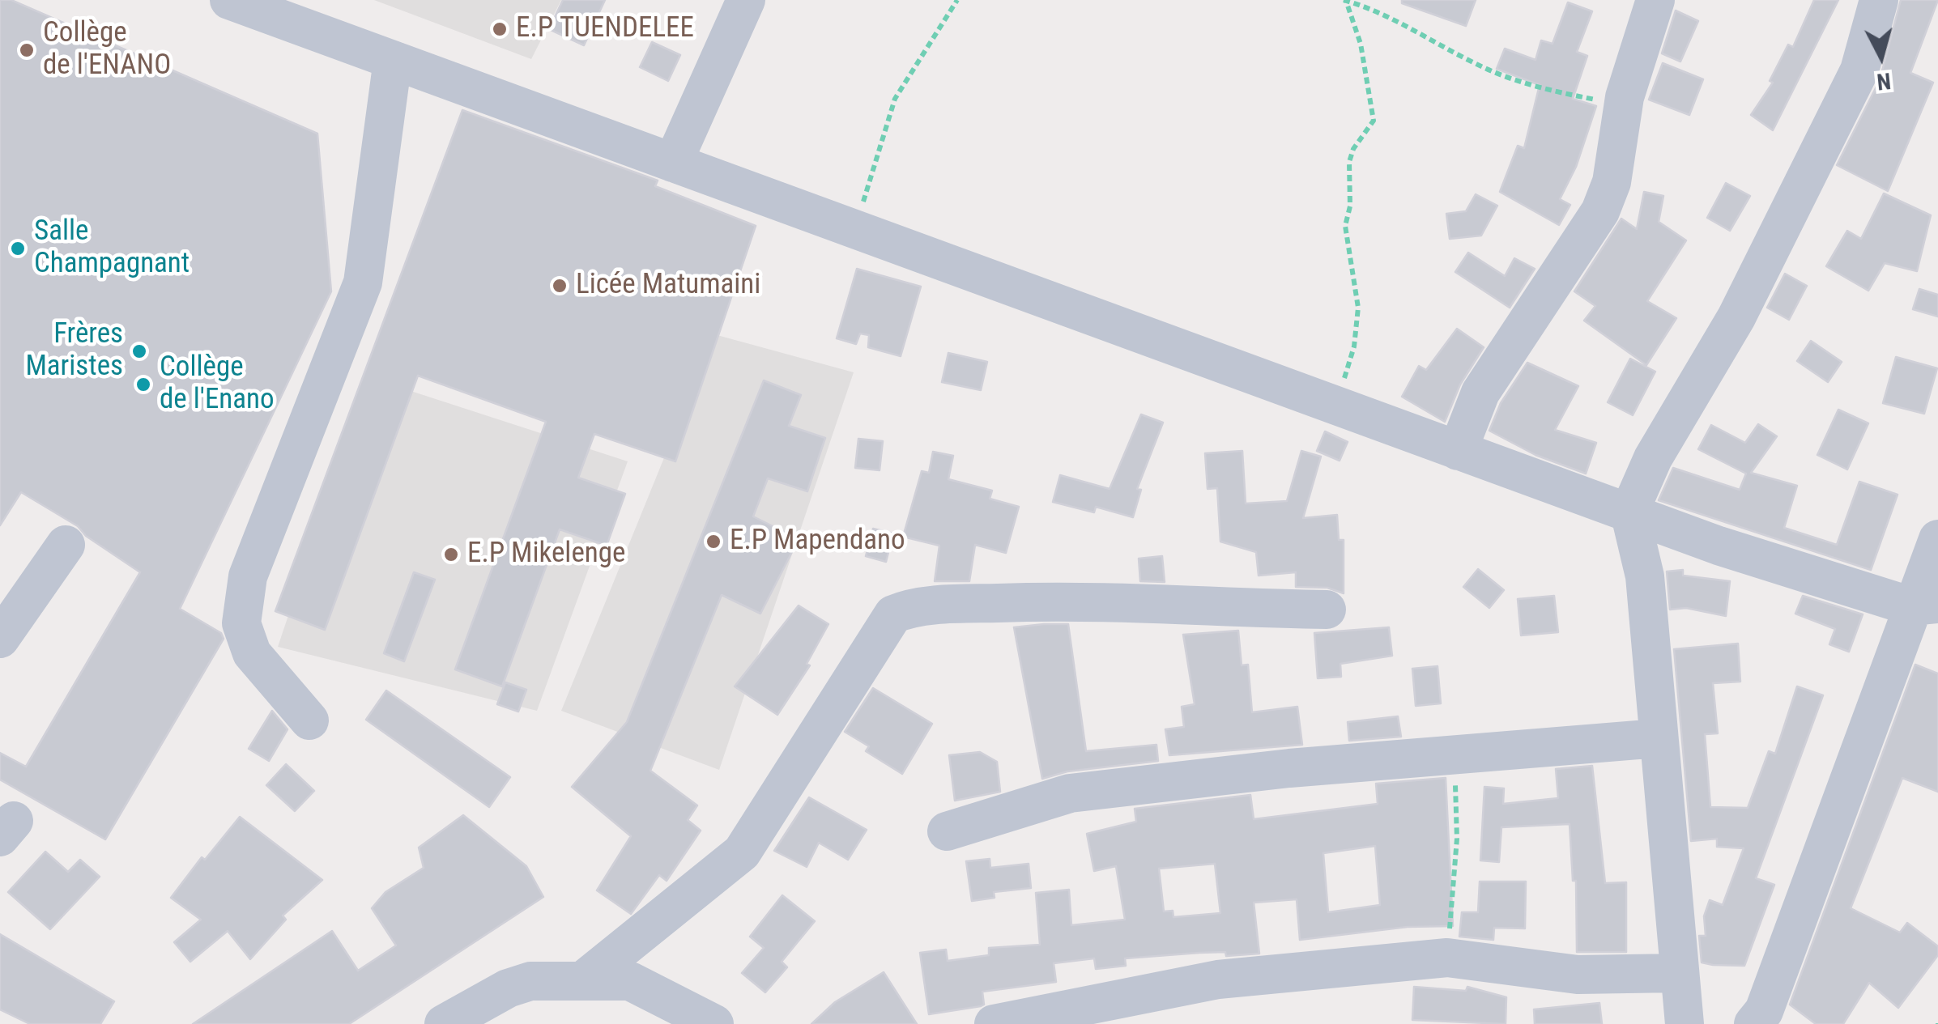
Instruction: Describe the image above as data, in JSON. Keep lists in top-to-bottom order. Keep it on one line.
{"places":["E.P TUENDELEE","Collège de l'ENANO","Salle Champagnant","Licée Matumaini","Frères Maristes","Collège de l'Enano","E.P Mapendano","E.P Mikelenge"],"north":"bottom"}
